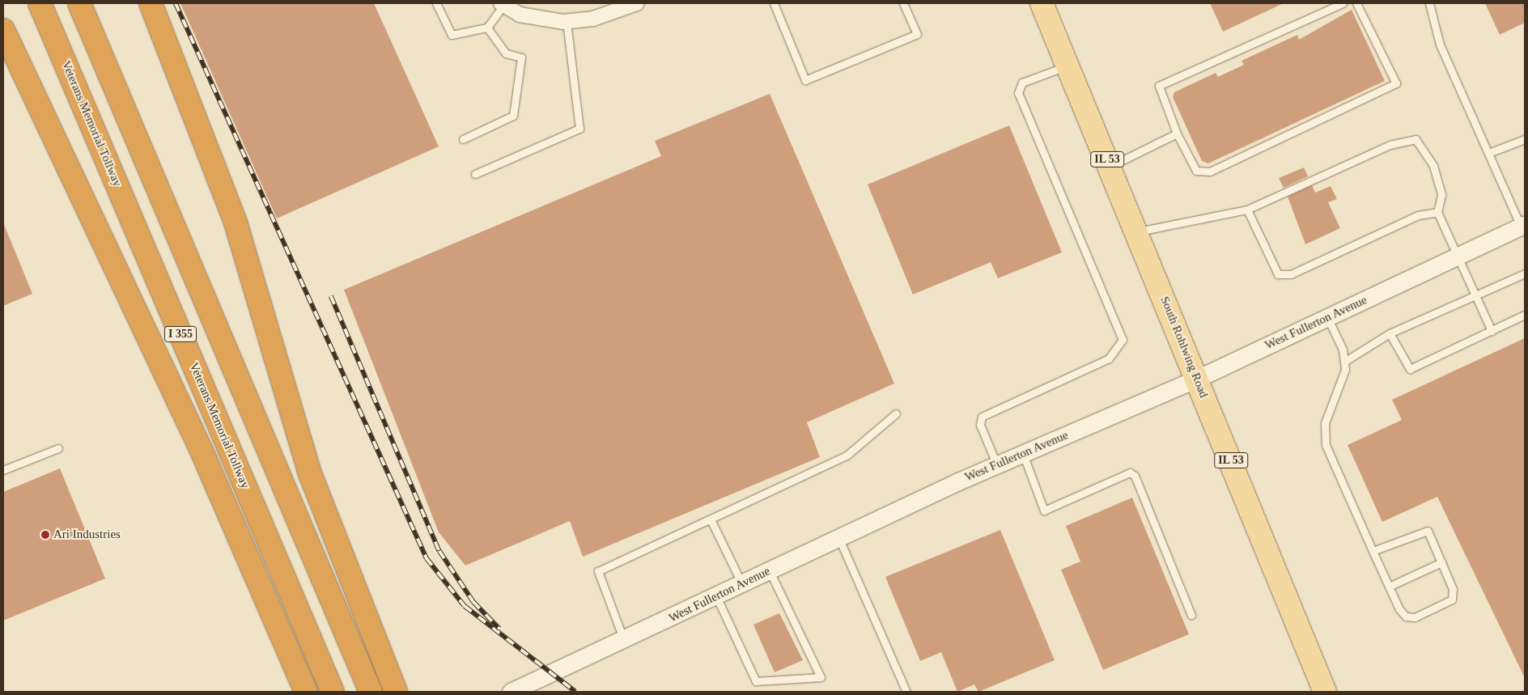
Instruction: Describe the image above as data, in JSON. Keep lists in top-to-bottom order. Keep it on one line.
{"streets":{"highway":["Veterans Memorial Tollway","I 355"],"main road":["IL 53","South Rohlwing Road"],"street":["West Fullerton Avenue"]},"crossings":[["West Fullerton Avenue","South Rohlwing Road"]],"places":["Ari Industries"]}
